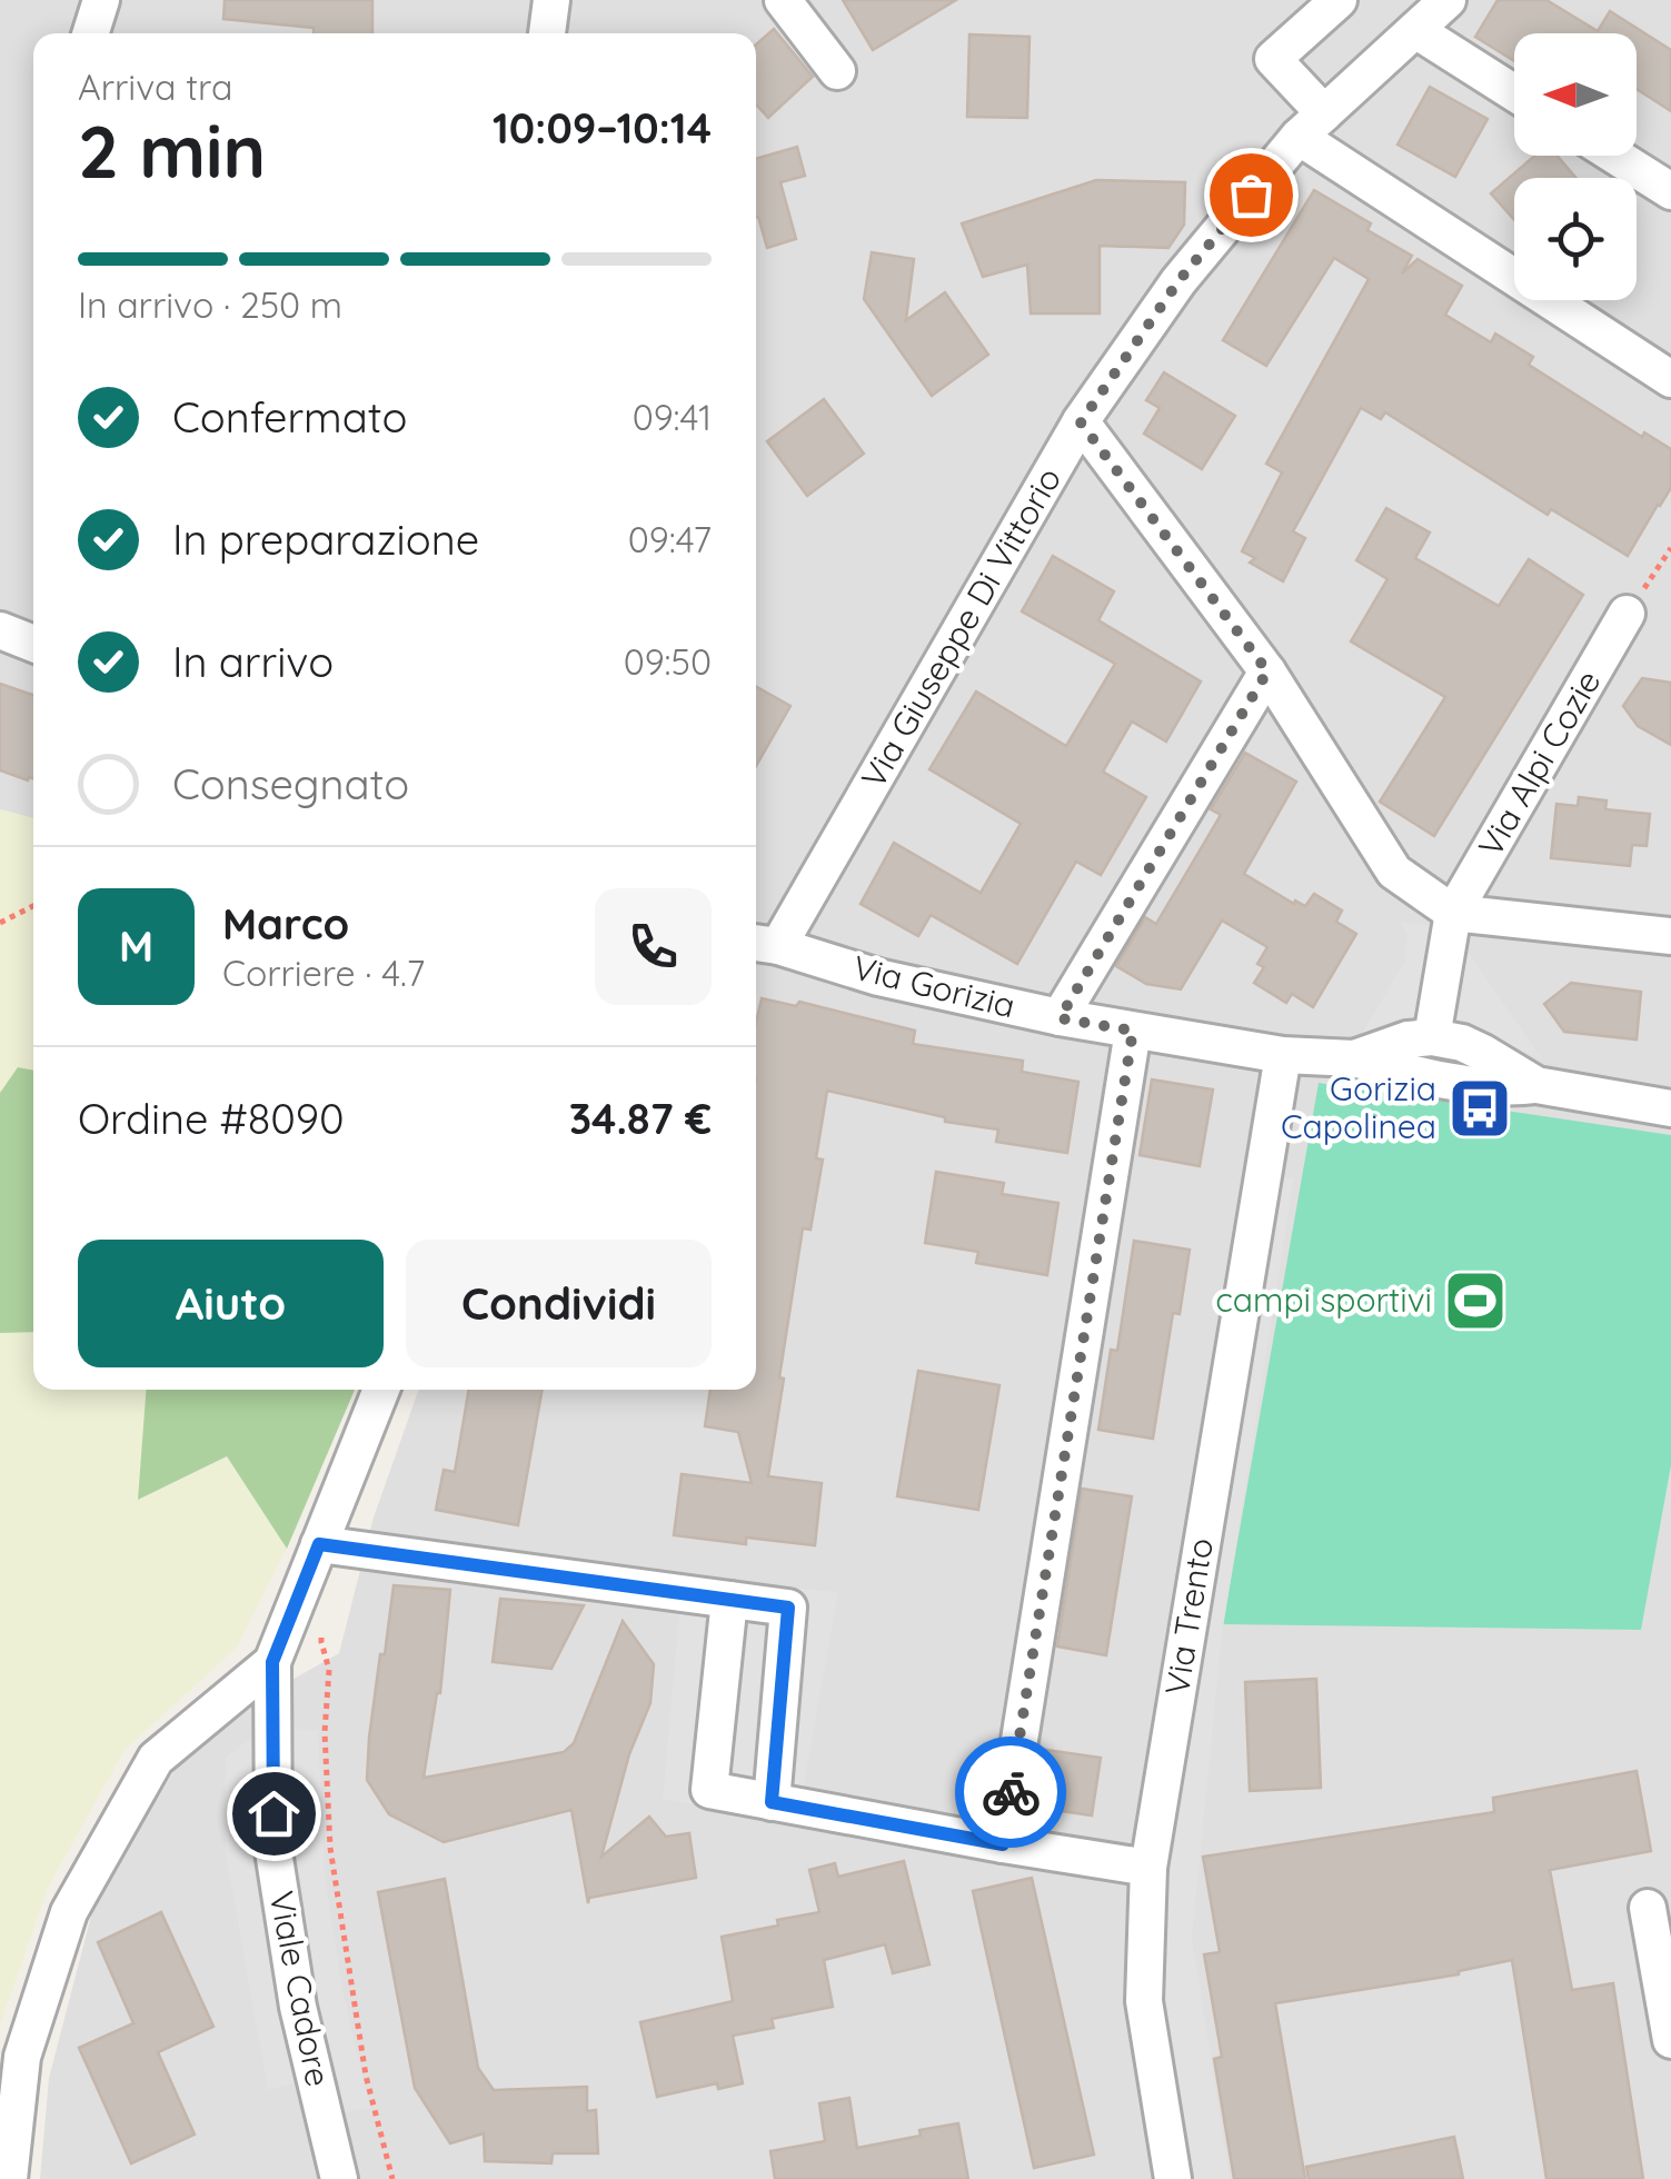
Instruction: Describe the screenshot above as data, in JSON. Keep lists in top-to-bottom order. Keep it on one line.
{"streets":{"street":["Via Giuseppe Di Vittorio","Via Alpi Cozie","Via Gorizia","Via Trento","Viale Cadore"]},"crossings":[["Via Giuseppe Di Vittorio","Via Gorizia"],["Via Gorizia","Via Trento"]],"places":{"bus stop":["Gorizia Capolinea"],"sports":["campi sportivi"]},"north":"left","page":{"heading":["2 min","Arriva tra","10:09–10:14"],"panel":["Marco","Corriere · 4.7","Ordine #8090","34.87 €"],"bar":"In arrivo · 250 m","list":[["Confermato","09:41"],["In preparazione","09:47"],["In arrivo","09:50"],"Consegnato"],"round":"M","buttons":["Aiuto","Condividi"]}}
